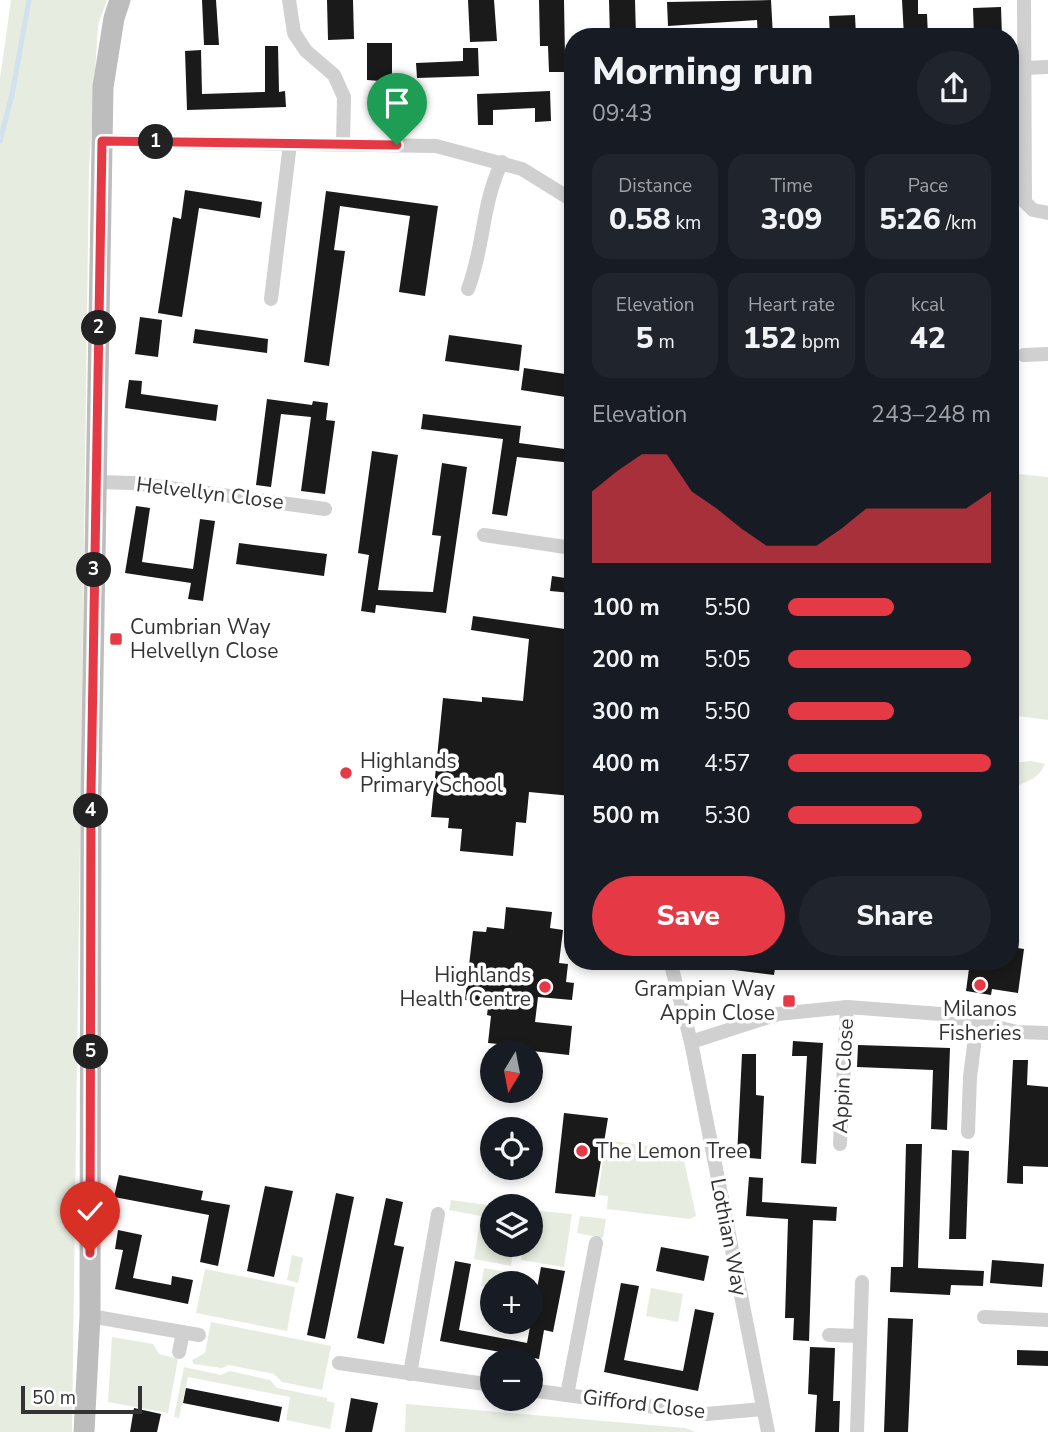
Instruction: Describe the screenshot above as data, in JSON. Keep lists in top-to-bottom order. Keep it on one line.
{"streets":{"street":["Helvellyn Close","Appin Close","Lothian Way","Gifford Close"]},"crossings":[["Lothian Way","Gifford Close"]],"places":{"transit":["Cumbrian Way Helvellyn Close","Grampian Way Appin Close"],"other":["Highlands Primary School","Milanos Fisheries","Highlands Health Centre","The Lemon Tree"]},"scale_bar":"50 m","north":"bottom","page":{"heading":["Morning run","09:43"],"pins":["1","2","3","4","5"],"stats":[["Distance","0.58 km"],["Time","3:09"],["Pace","5:26 /km"],["Elevation","5 m"],["Heart rate","152 bpm"],["kcal","42"]],"chart":["Elevation","243–248 m"],"list":[{"name":"100 m","note":"5:50"},{"name":"200 m","note":"5:05"},{"name":"300 m","note":"5:50"},{"name":"400 m","note":"4:57"},{"name":"500 m","note":"5:30"}],"buttons":["Save","Share"],"map_buttons":["+","−"],"scale":"50 m"}}
